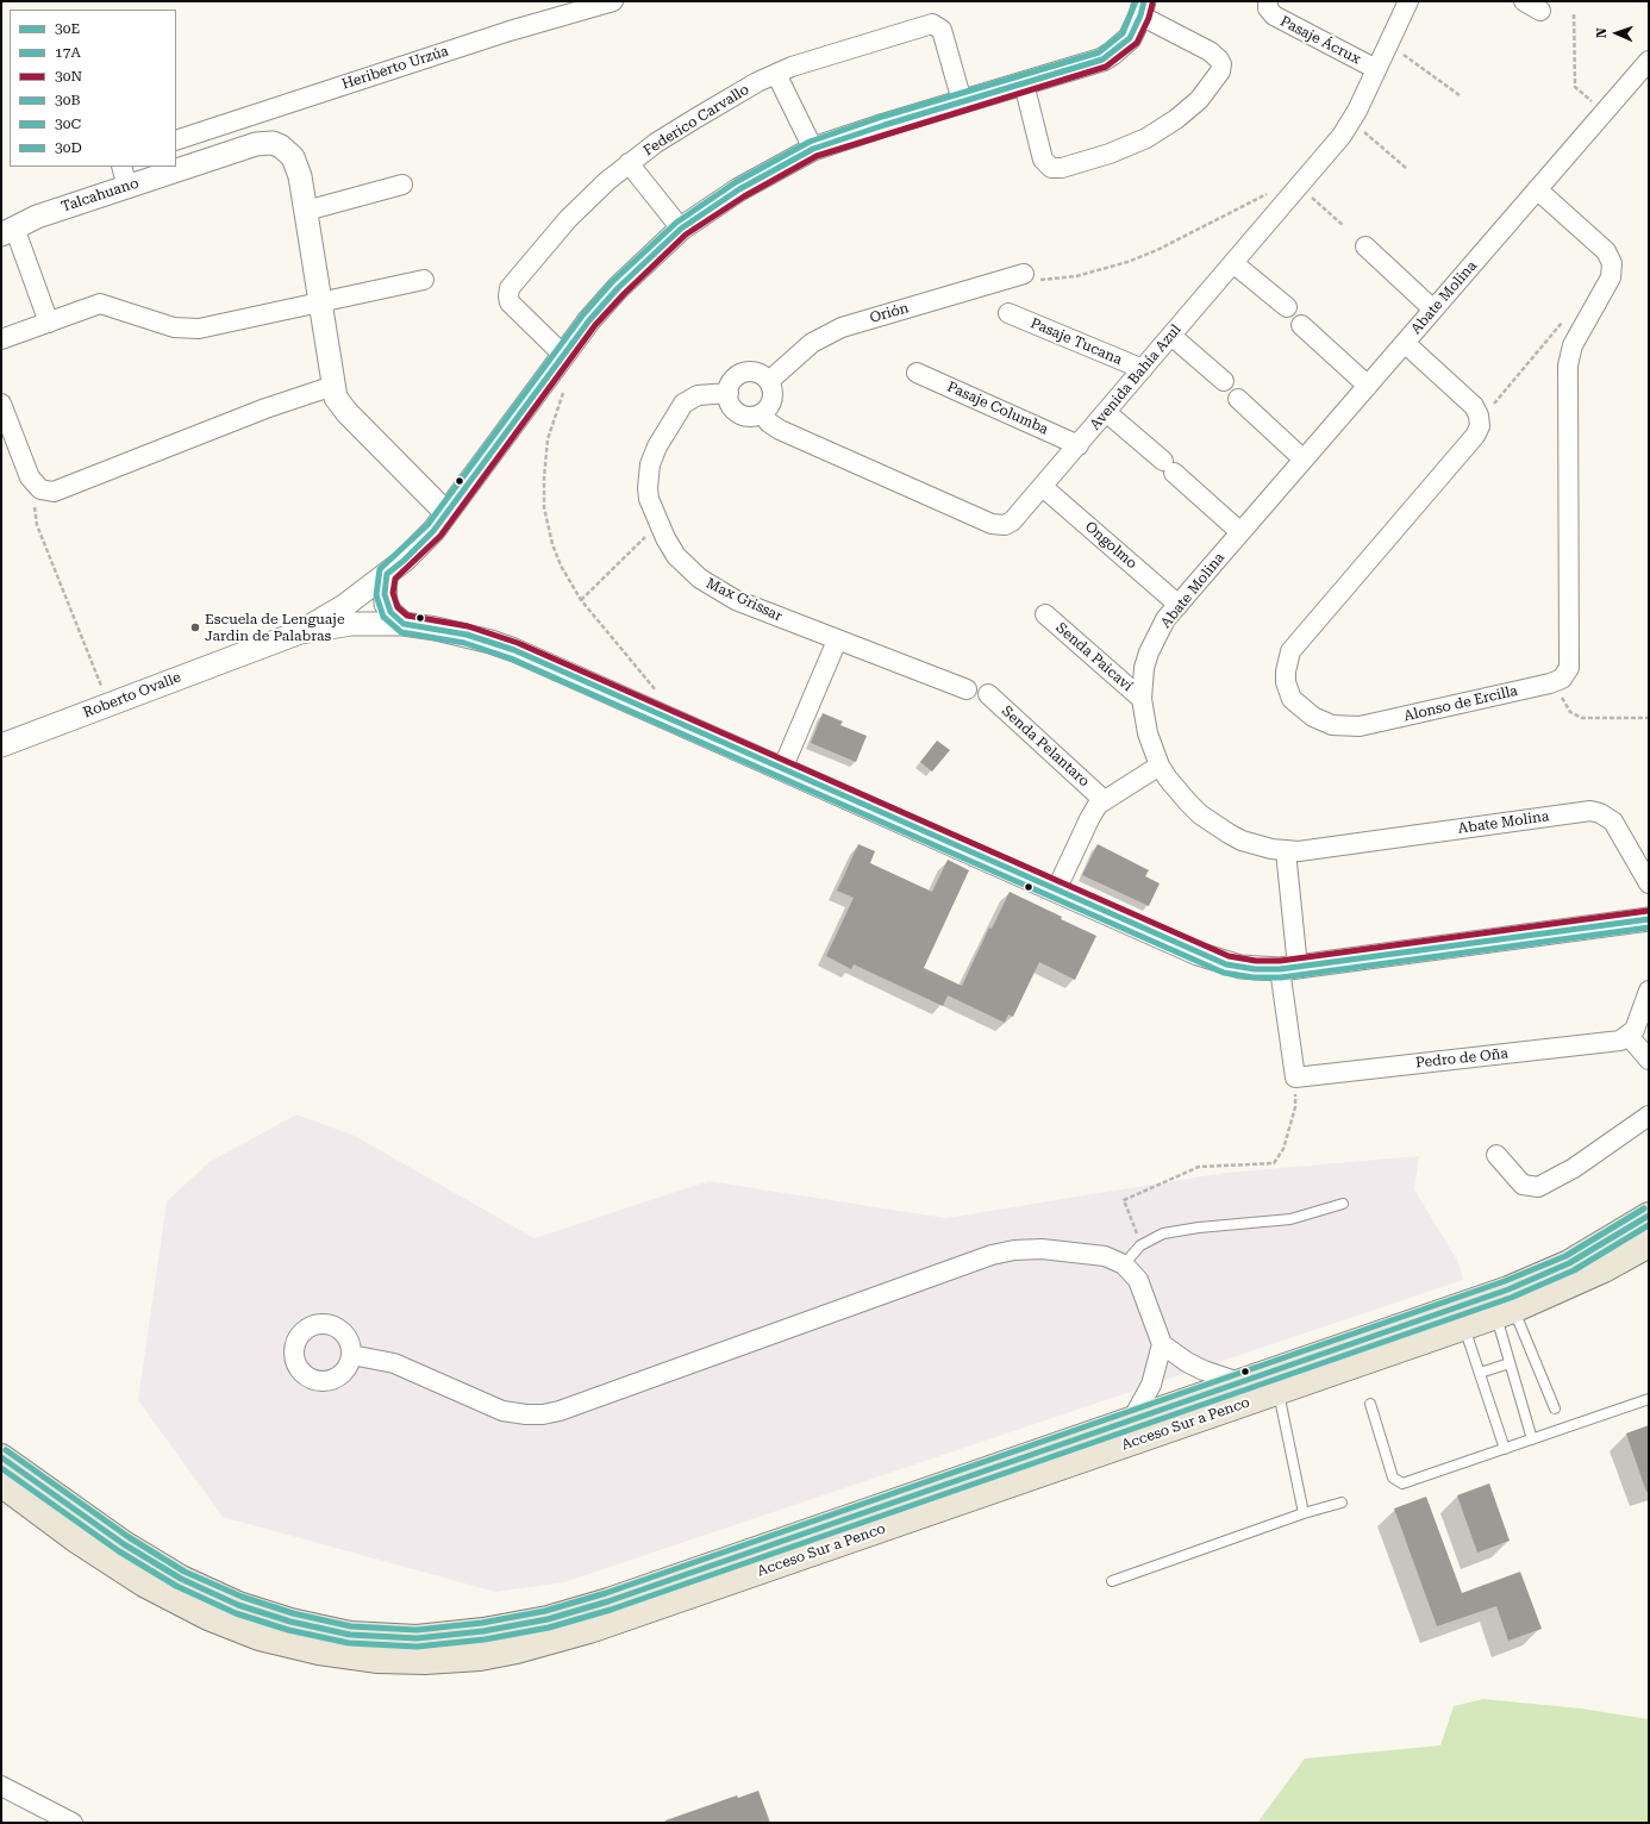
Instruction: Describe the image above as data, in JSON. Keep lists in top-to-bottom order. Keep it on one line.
{"streets":{"main road":["Acceso Sur a Penco"],"street":["Pasaje Ácrux","Heriberto Urzúa","Federico Carvallo","Talcahuano","Abate Molina","Orión","Pasaje Tucana","Avenida Bahía Azul","Pasaje Columba","Ongolmo","Max Grissar","Senda Paicaví","Roberto Ovalle","Alonso de Ercilla","Senda Pelantaro","Pedro de Oña"]},"crossings":[["Pasaje Ácrux","Avenida Bahía Azul"],["Heriberto Urzúa","Talcahuano"],["Federico Carvallo","Roberto Ovalle"],["Abate Molina","Ongolmo"],["Abate Molina","Senda Paicaví"],["Orión","Avenida Bahía Azul"],["Orión","Max Grissar"],["Pasaje Tucana","Avenida Bahía Azul"],["Avenida Bahía Azul","Pasaje Columba"],["Avenida Bahía Azul","Ongolmo"],["Avenida Bahía Azul","Max Grissar"]],"places":["Escuela de Lenguaje Jardin de Palabras"],"lines":["transit line 30E","transit line 17A","transit line 30N","transit line 30D","transit line 30B","transit line 30C"],"legend":["30E","17A","30N","30B","30C","30D"],"north":"left"}
